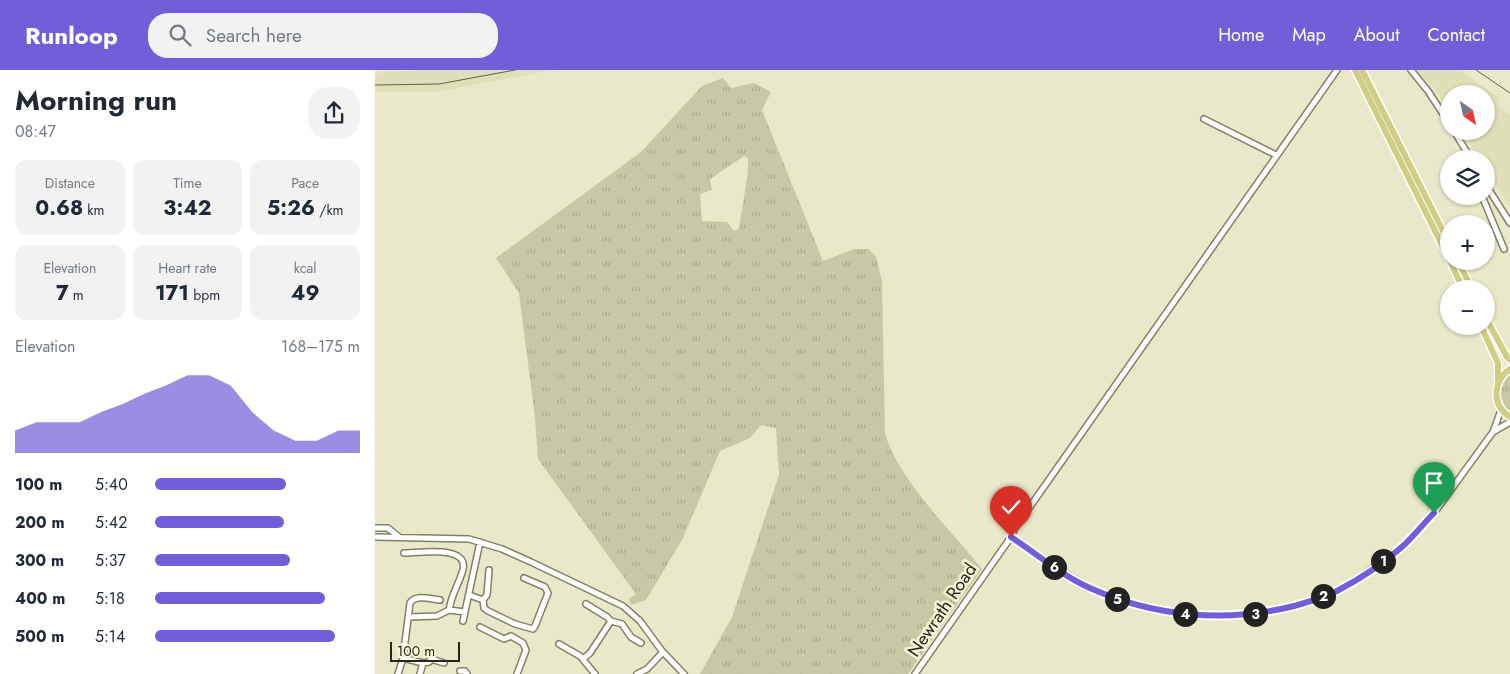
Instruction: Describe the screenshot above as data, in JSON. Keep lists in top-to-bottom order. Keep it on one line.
{"streets":{"street":["Newrath Road"]},"scale_bar":"100 m","north":"bottom right","page":{"header":"Runloop","search":"Search here","nav":["Home","Map","About","Contact"],"heading":["Morning run","08:47"],"map_buttons":["+","−"],"stats":[["Distance","0.68 km"],["Time","3:42"],["Pace","5:26 /km"],["Elevation","7 m"],["Heart rate","171 bpm"],["kcal","49"]],"chart":["Elevation","168–175 m"],"list":[{"name":"100 m","note":"5:40"},{"name":"200 m","note":"5:42"},{"name":"300 m","note":"5:37"},{"name":"400 m","note":"5:18"},{"name":"500 m","note":"5:14"}],"pins":["1","6","2","5","3","4"],"scale":"100 m"}}
